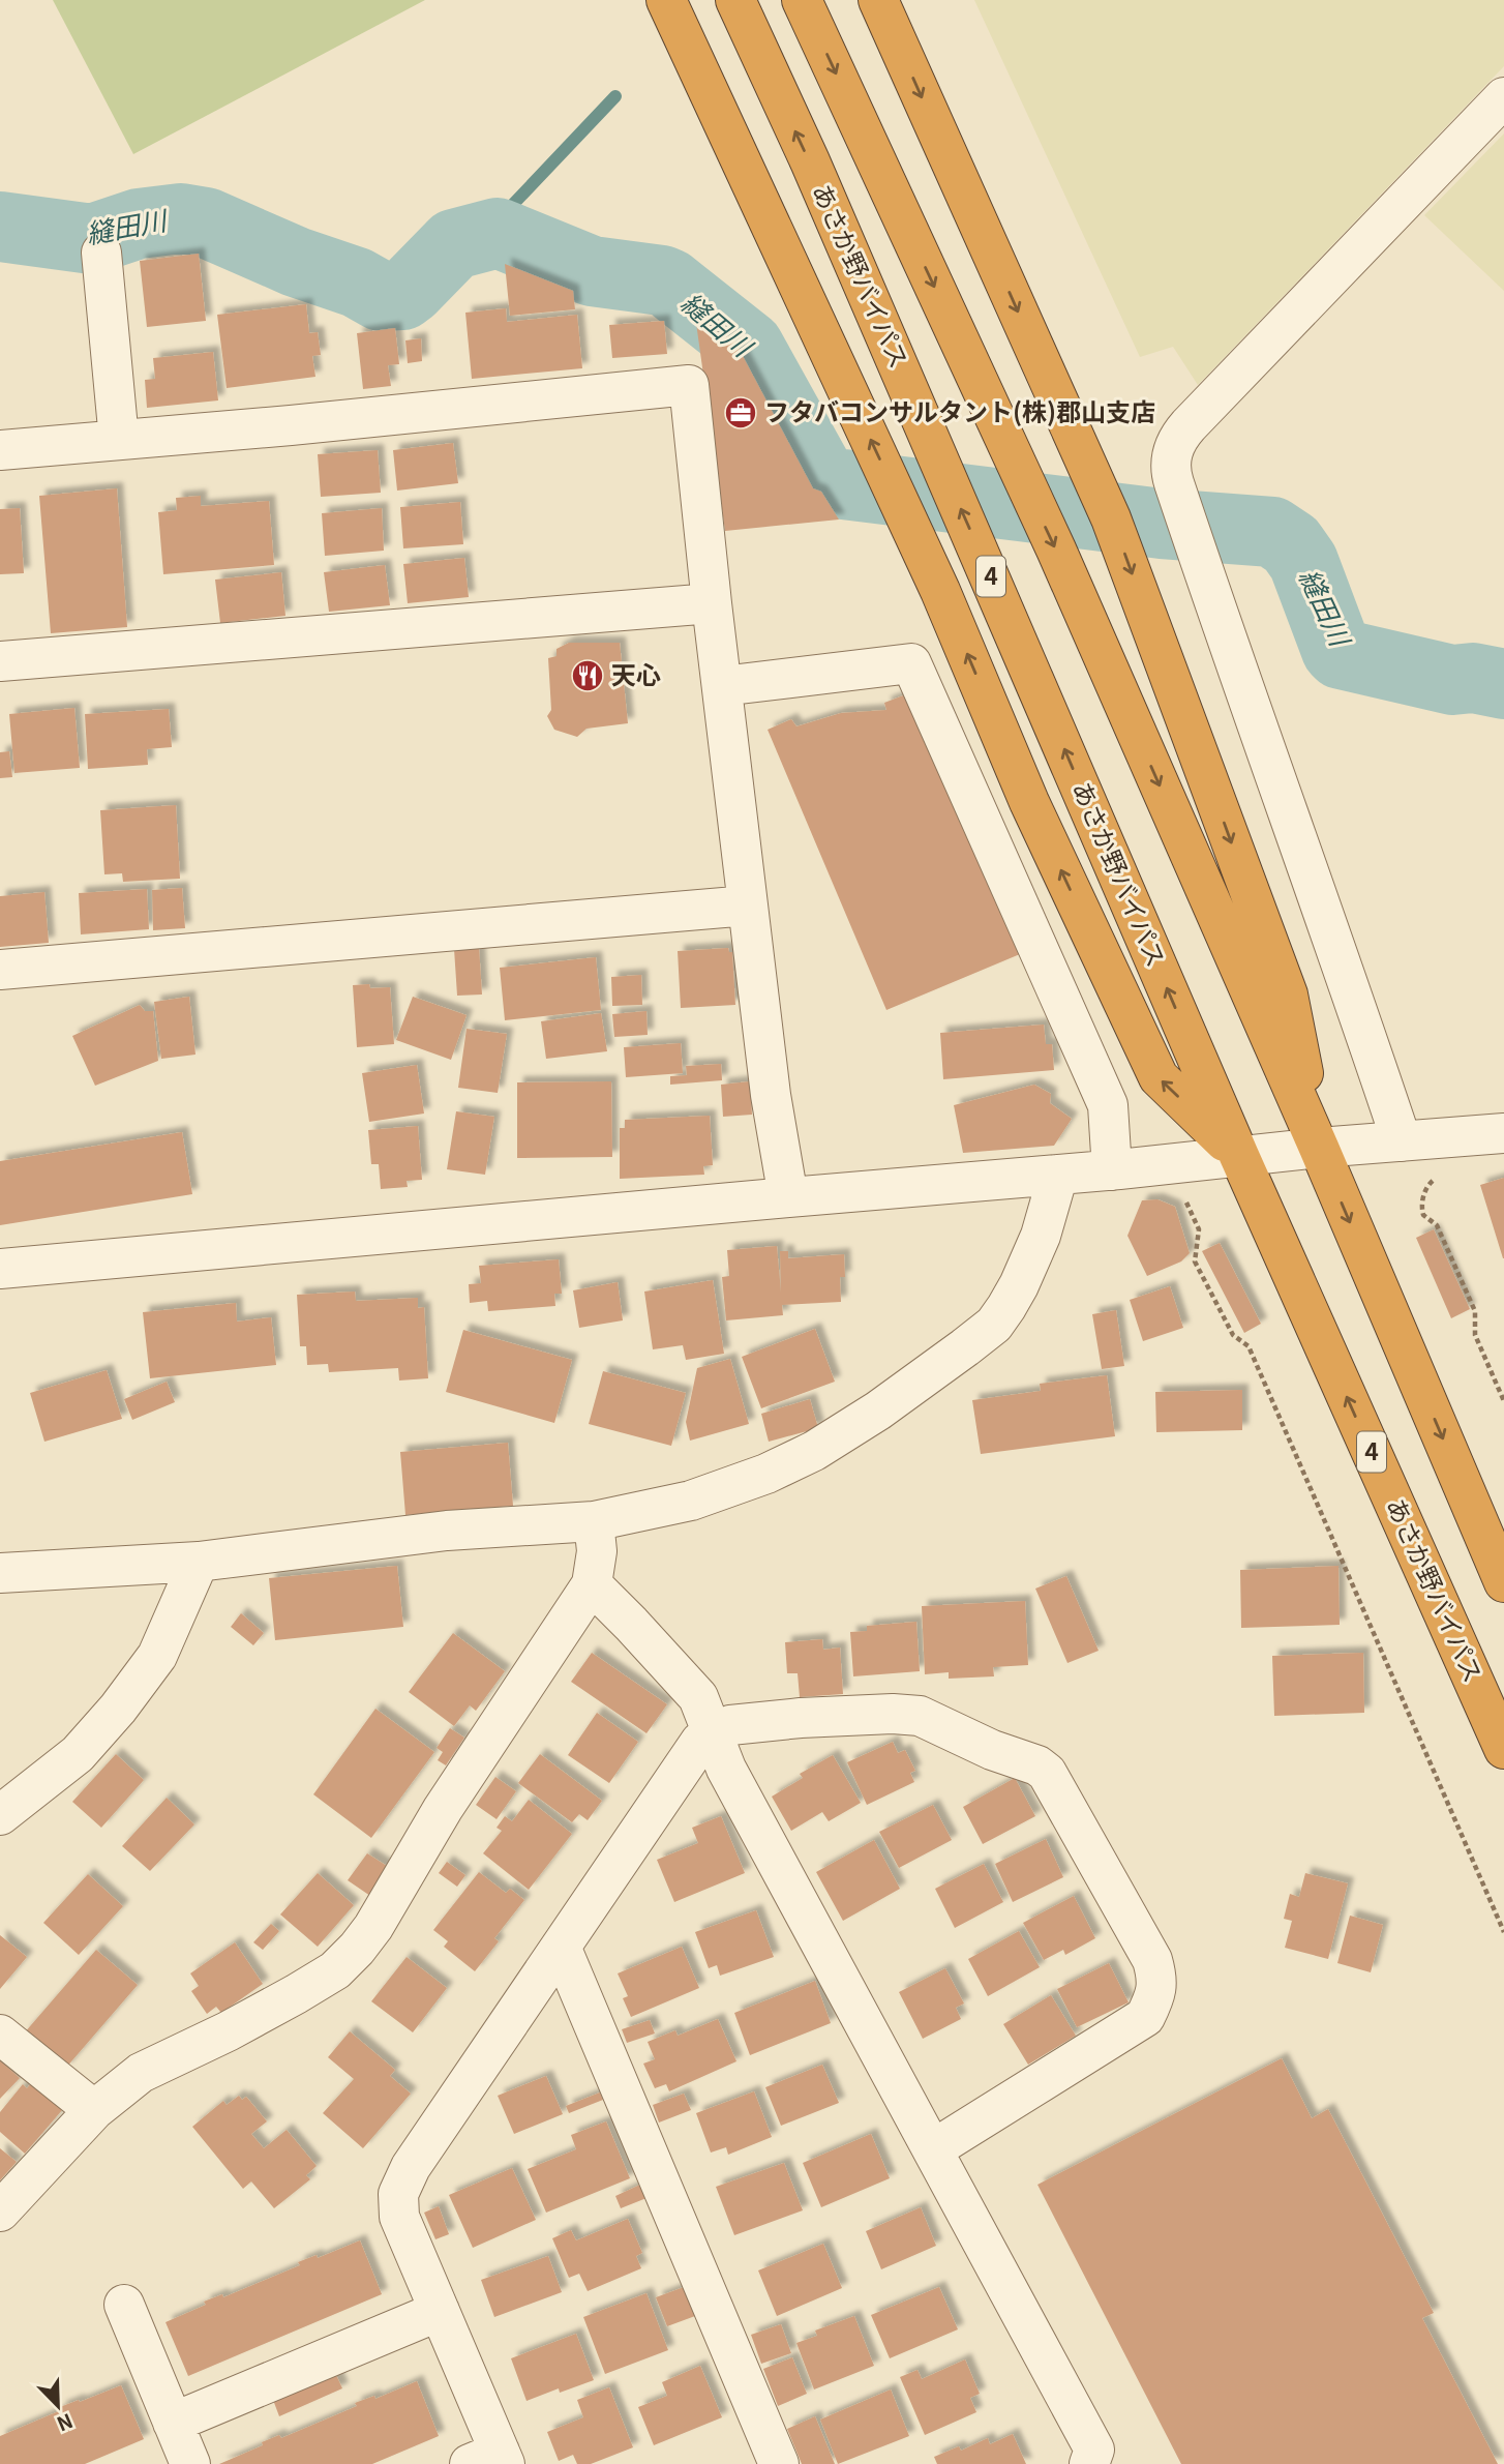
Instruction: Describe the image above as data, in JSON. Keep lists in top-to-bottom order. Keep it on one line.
{"streets":{"highway":["あさか野バイパス","4"]},"water":["縫田川"],"places":{"office":["フタバコンサルタント(株)郡山支店"],"restaurant":["天心"]},"north":"bottom right"}
